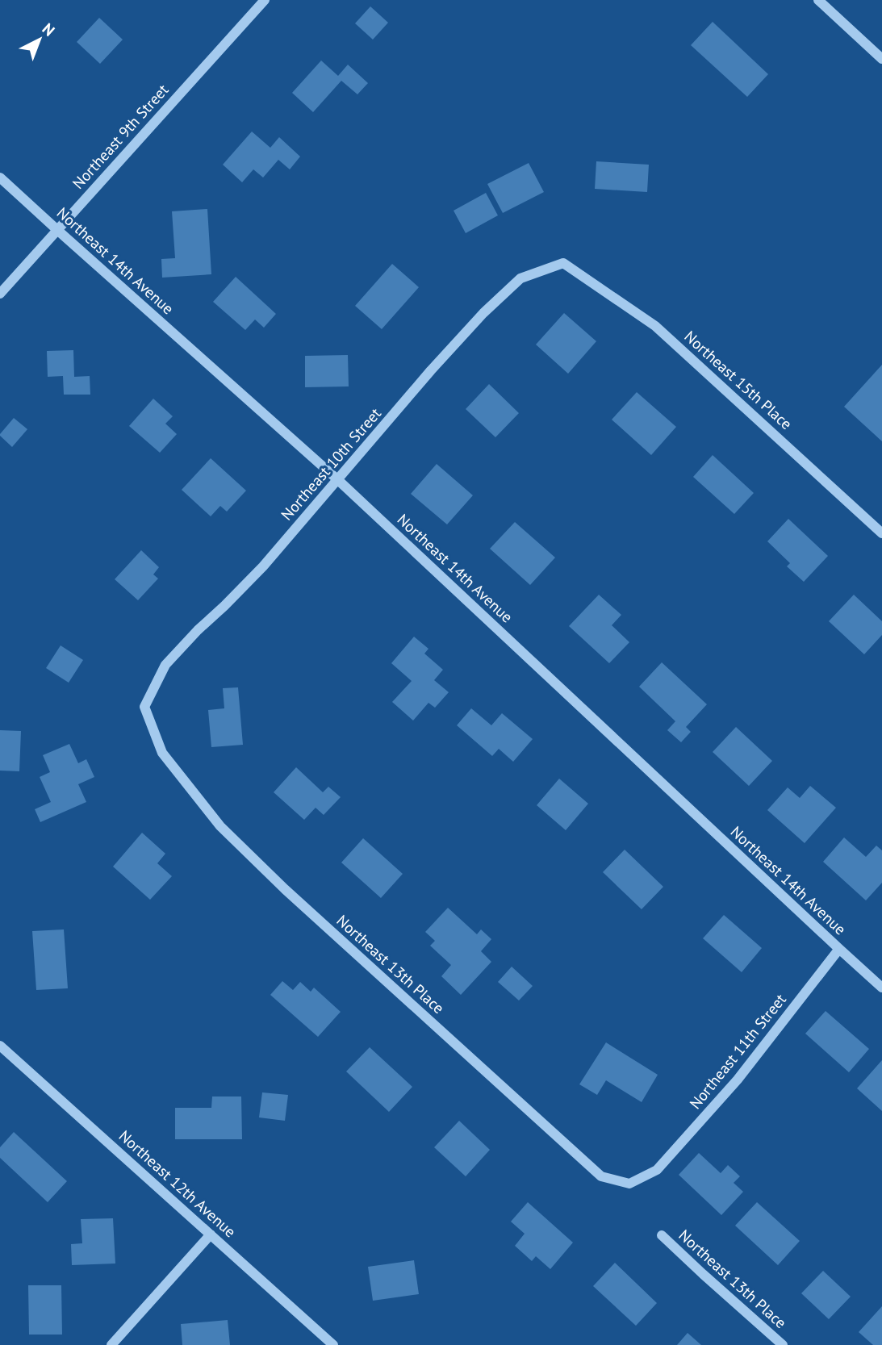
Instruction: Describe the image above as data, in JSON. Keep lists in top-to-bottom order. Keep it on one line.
{"streets":{"street":["Northeast 9th Street","Northeast 14th Avenue","Northeast 15th Place","Northeast 10th Street","Northeast 13th Place","Northeast 11th Street","Northeast 12th Avenue"]},"crossings":[["Northeast 9th Street","Northeast 14th Avenue"],["Northeast 14th Avenue","Northeast 10th Street"],["Northeast 14th Avenue","Northeast 11th Street"],["Northeast 15th Place","Northeast 10th Street"],["Northeast 10th Street","Northeast 13th Place"],["Northeast 13th Place","Northeast 11th Street"]],"north":"top right"}
